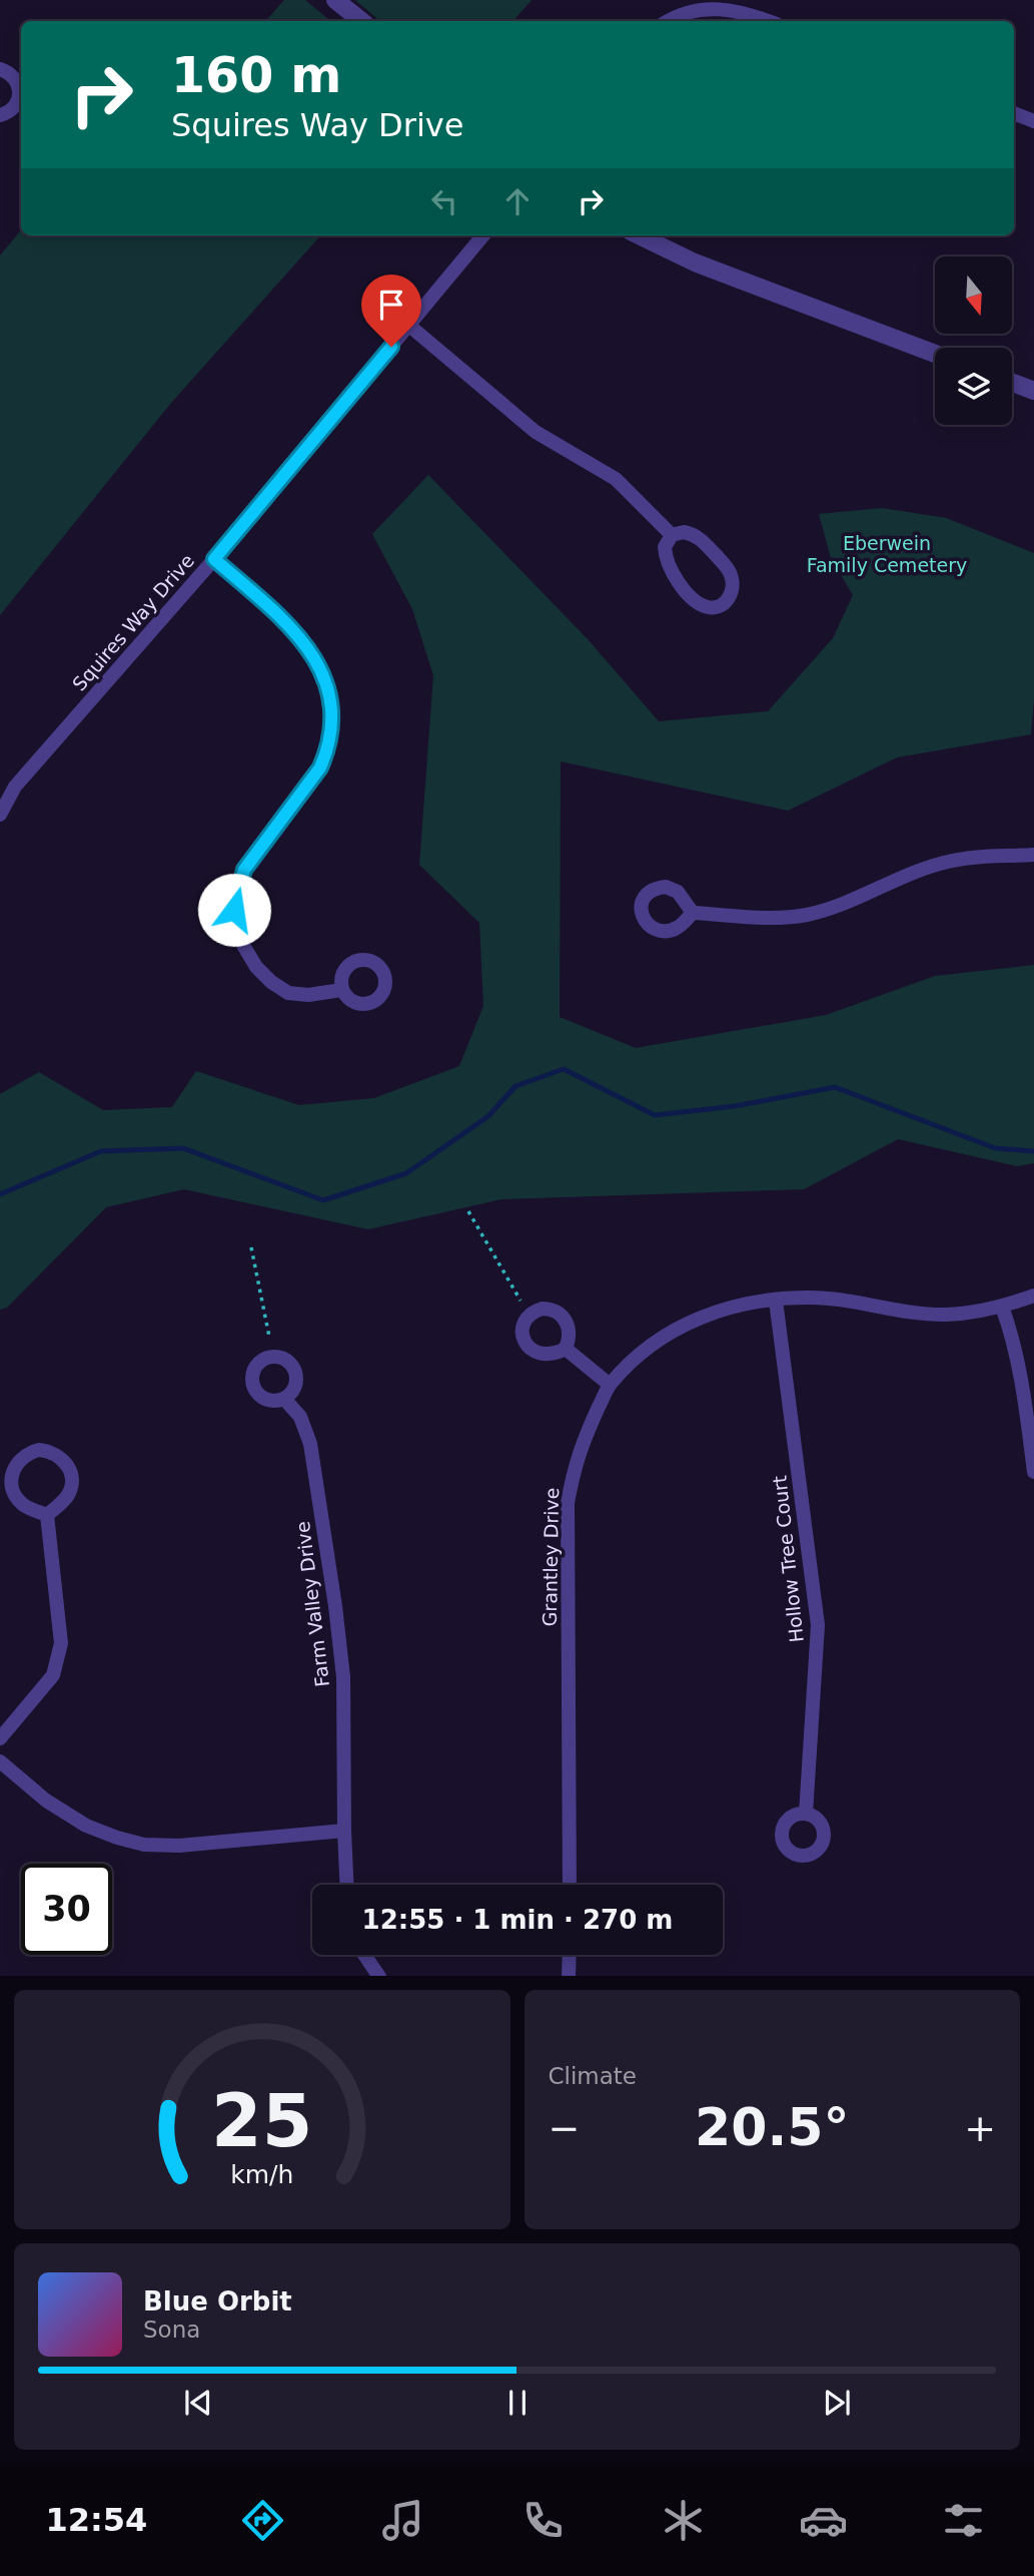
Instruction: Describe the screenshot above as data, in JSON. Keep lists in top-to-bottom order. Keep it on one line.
{"streets":{"street":["Squires Way Drive","Grantley Drive","Hollow Tree Court","Farm Valley Drive"]},"crossings":[["Grantley Drive","Hollow Tree Court"]],"parks":["Eberwein Family Cemetery"],"north":"bottom","page":{"turn":["160 m","Squires Way Drive"],"limit":"30","trip":"12:55 · 1 min · 270 m","tile":"Climate","heat":["−","20.5°","+"],"song":["Blue Orbit","Sona"],"tabs":"12:54","gauge":["25","km/h"]}}
